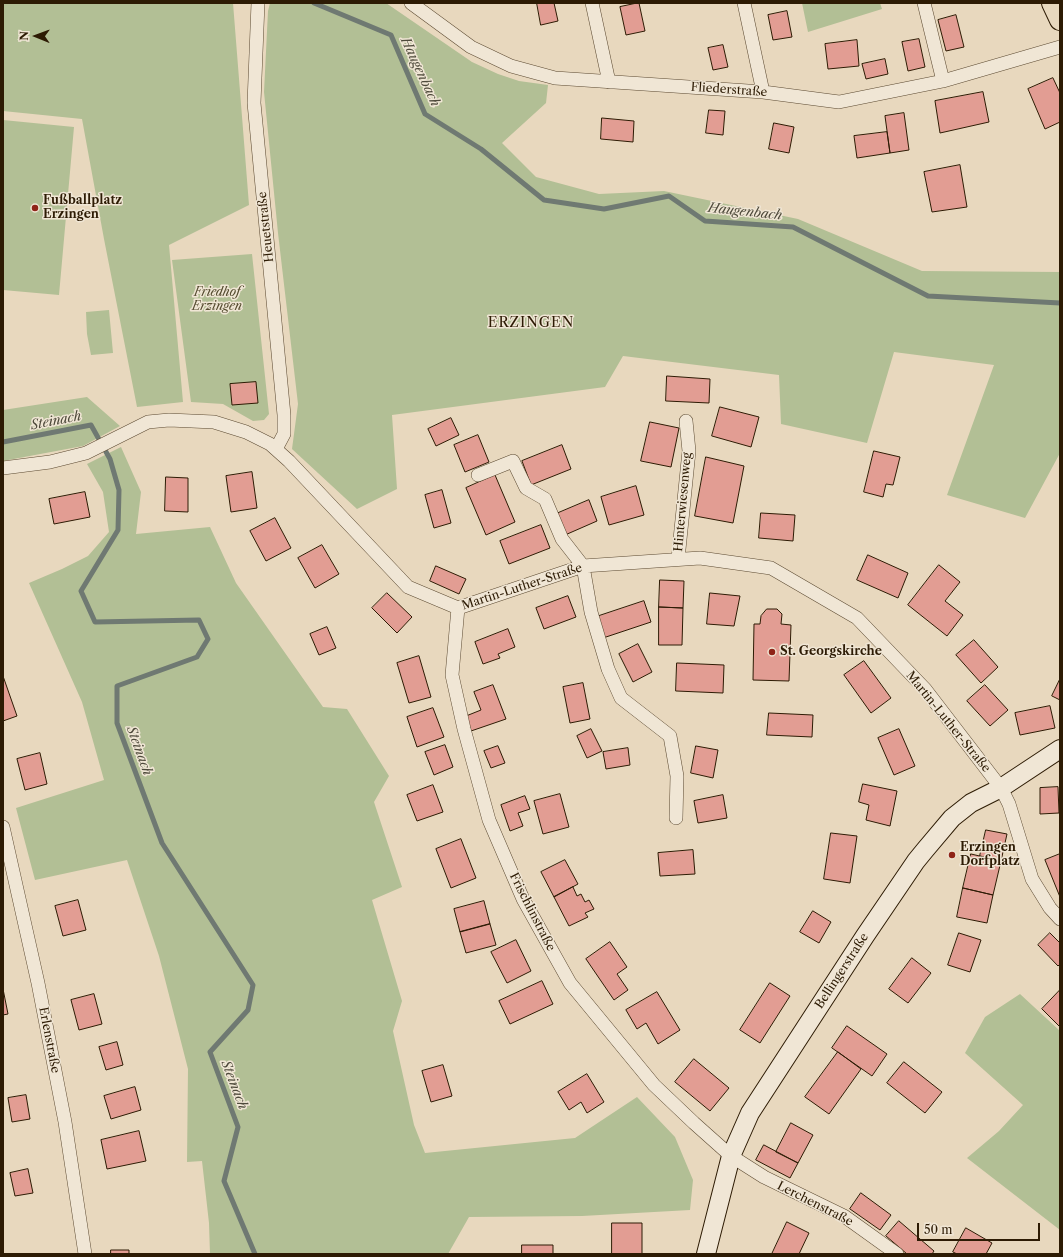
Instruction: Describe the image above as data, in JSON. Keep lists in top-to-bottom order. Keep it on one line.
{"streets":{"street":["Fliederstraße","Heuetstraße","Hinterwiesenweg","Martin-Luther-Straße","Frischlinstraße","Bellingerstraße","Erlenstraße","Lerchenstraße"]},"crossings":[["Heuetstraße","Martin-Luther-Straße"],["Hinterwiesenweg","Martin-Luther-Straße"],["Martin-Luther-Straße","Frischlinstraße"],["Martin-Luther-Straße","Bellingerstraße"],["Frischlinstraße","Bellingerstraße"],["Frischlinstraße","Lerchenstraße"],["Bellingerstraße","Lerchenstraße"]],"districts":["ERZINGEN"],"water":["Haugenbach","Steinach"],"parks":["Friedhof Erzingen"],"places":["Fußballplatz Erzingen","St. Georgskirche","Erzingen Dorfplatz"],"scale_bar":"50 m","north":"left"}
